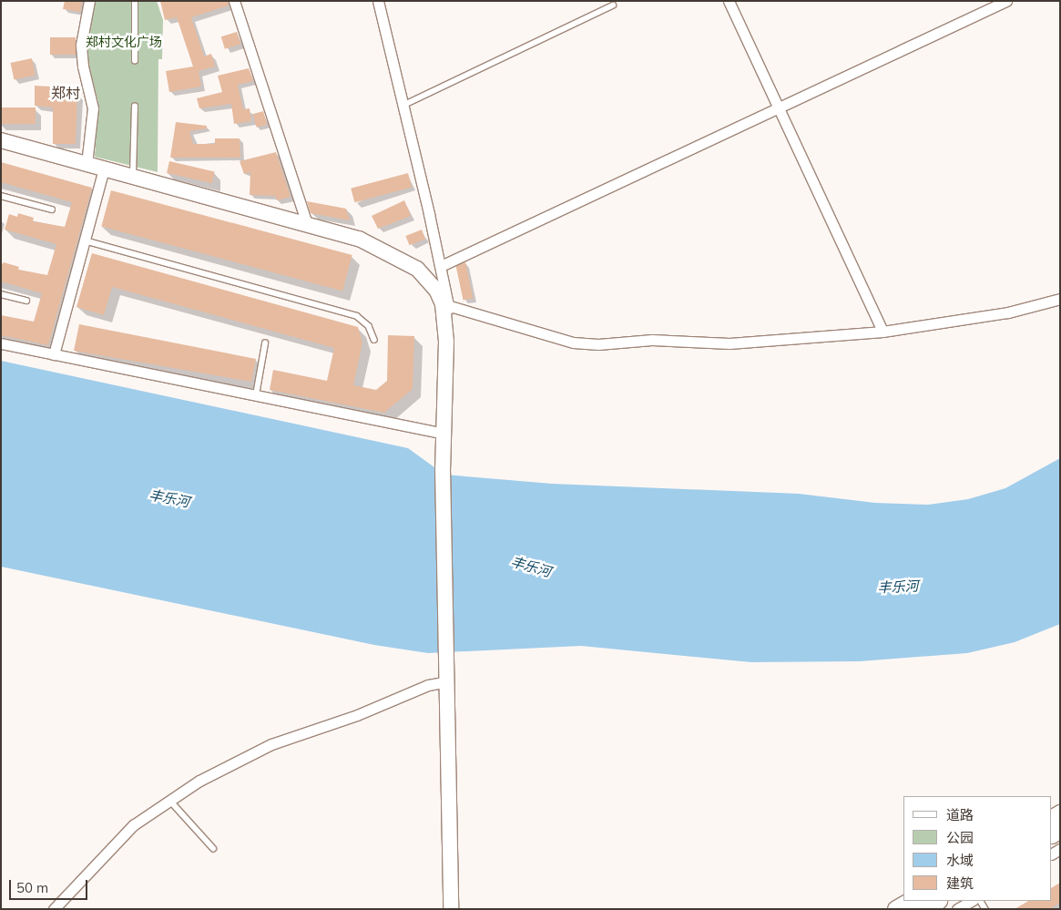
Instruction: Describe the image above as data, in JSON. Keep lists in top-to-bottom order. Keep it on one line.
{"districts":["郑村"],"water":["丰乐河"],"parks":["郑村文化广场"],"legend":["道路","公园","水域","建筑"],"scale_bar":"50 m"}
